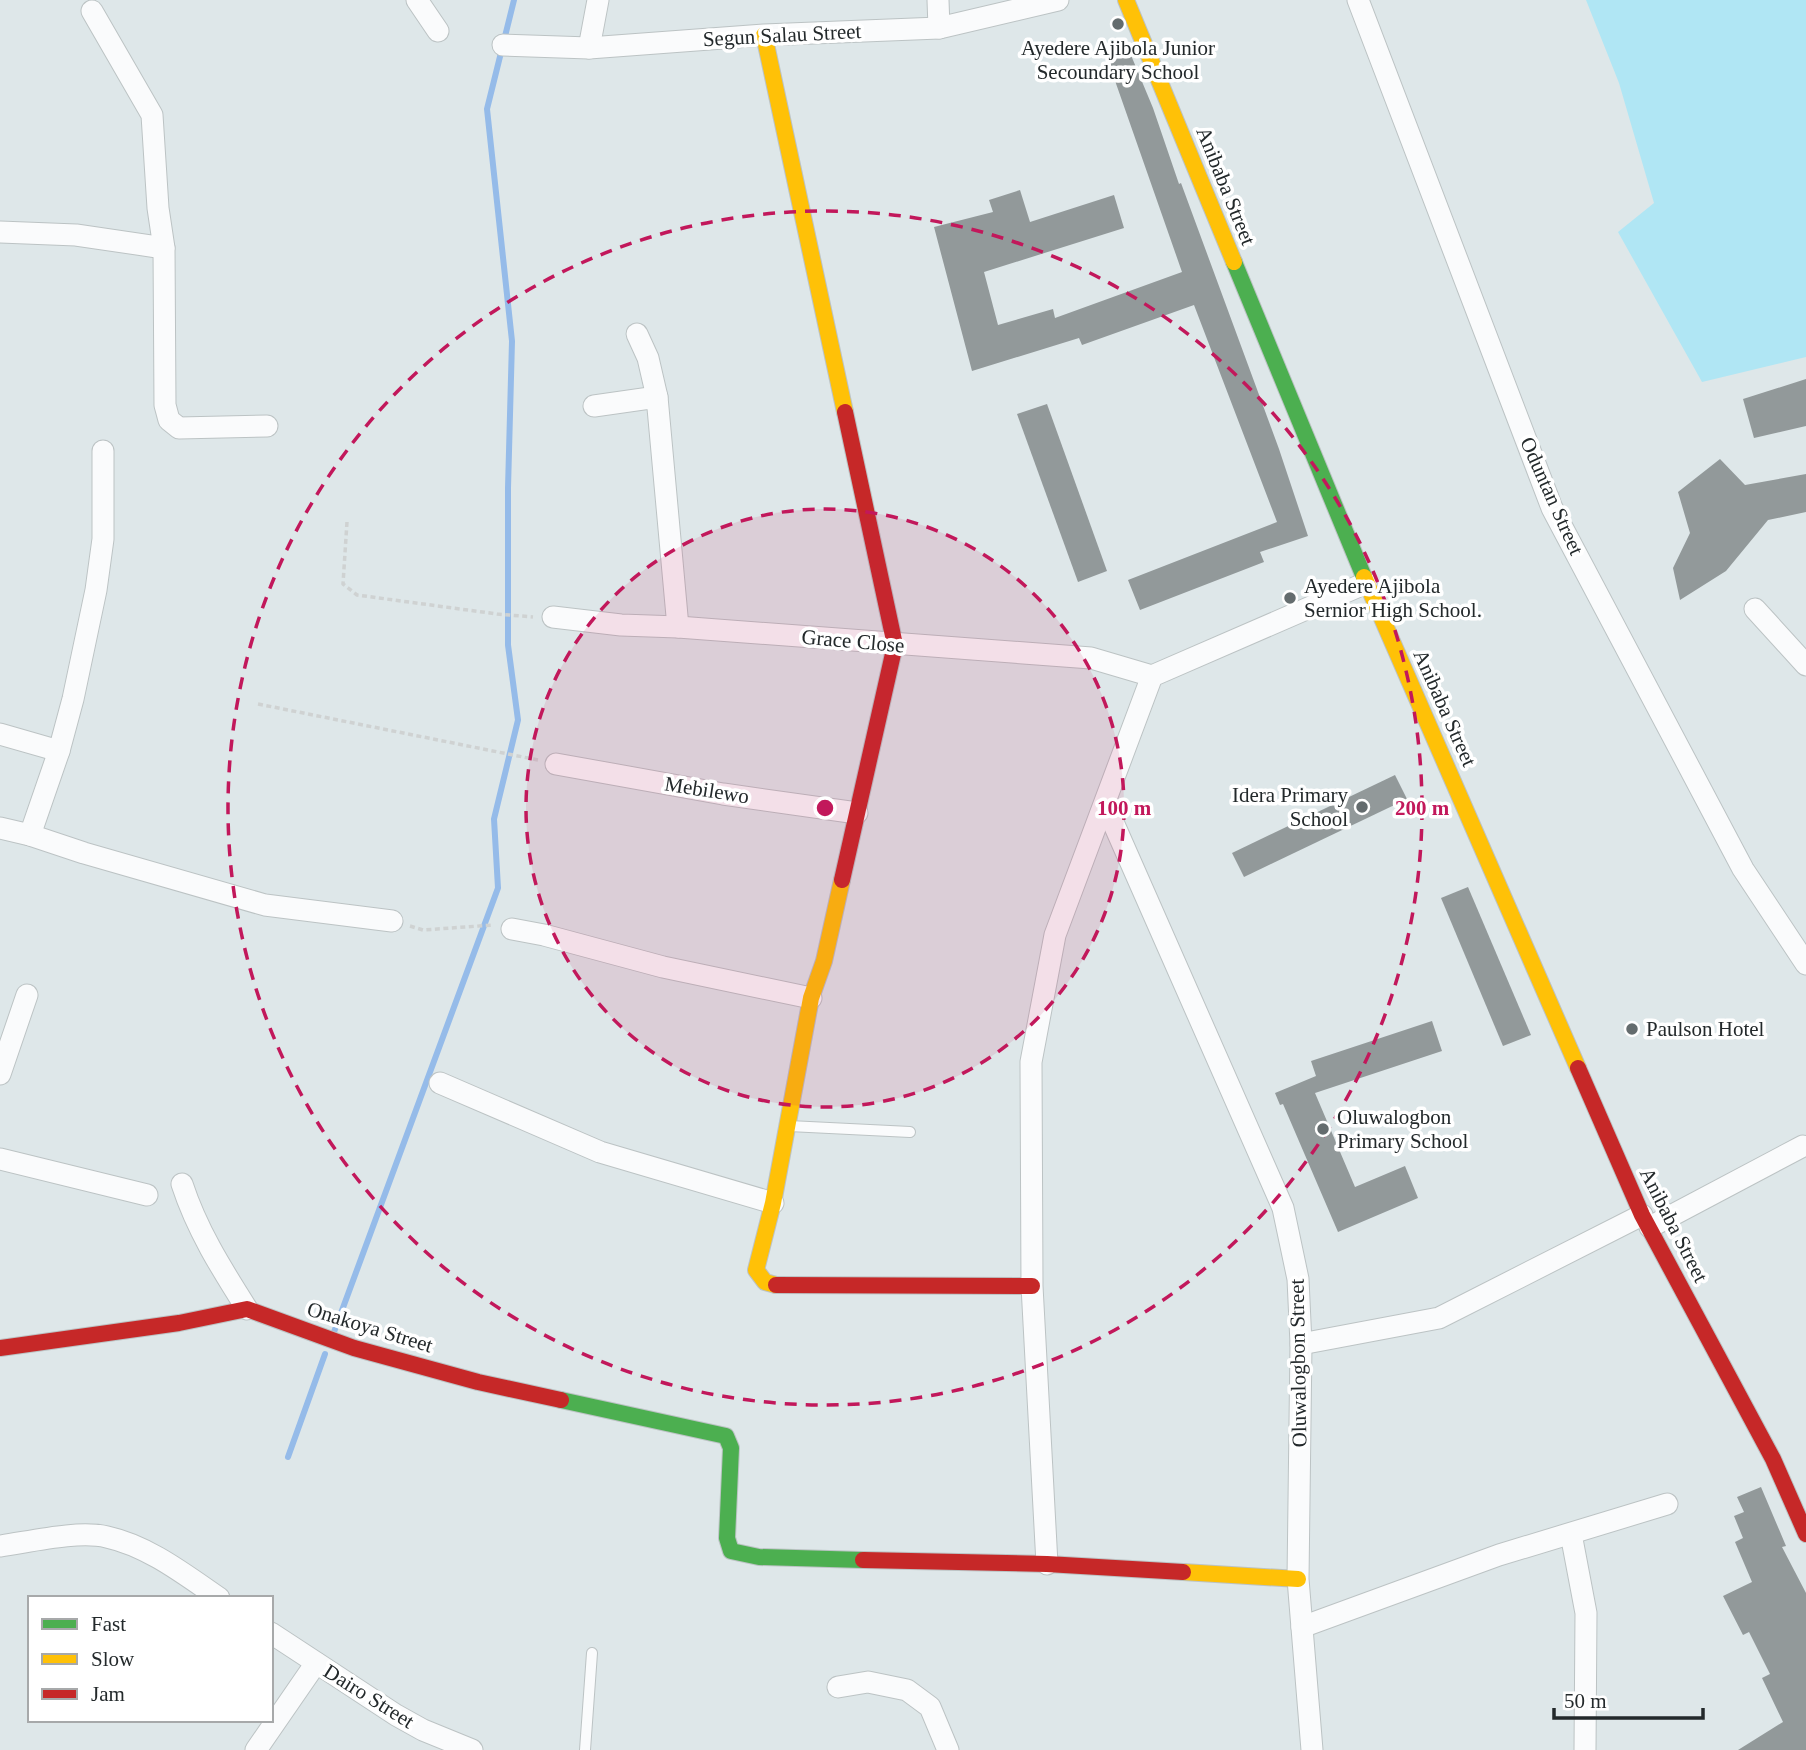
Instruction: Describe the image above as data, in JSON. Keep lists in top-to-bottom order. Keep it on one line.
{"streets":{"street":["Segun Salau Street","Anibaba Street","Oduntan Street","Grace Close","Mebilewo","Onakoya Street","Oluwalogbon Street","Dairo Street"]},"places":["Ayedere Ajibola Junior Secoundary School","Ayedere Ajibola Sernior High School.","Idera Primary School","Paulson Hotel","Oluwalogbon Primary School"],"legend":["Fast","Slow","Jam"],"scale_bar":"50 m","rings":["100 m","200 m"]}
